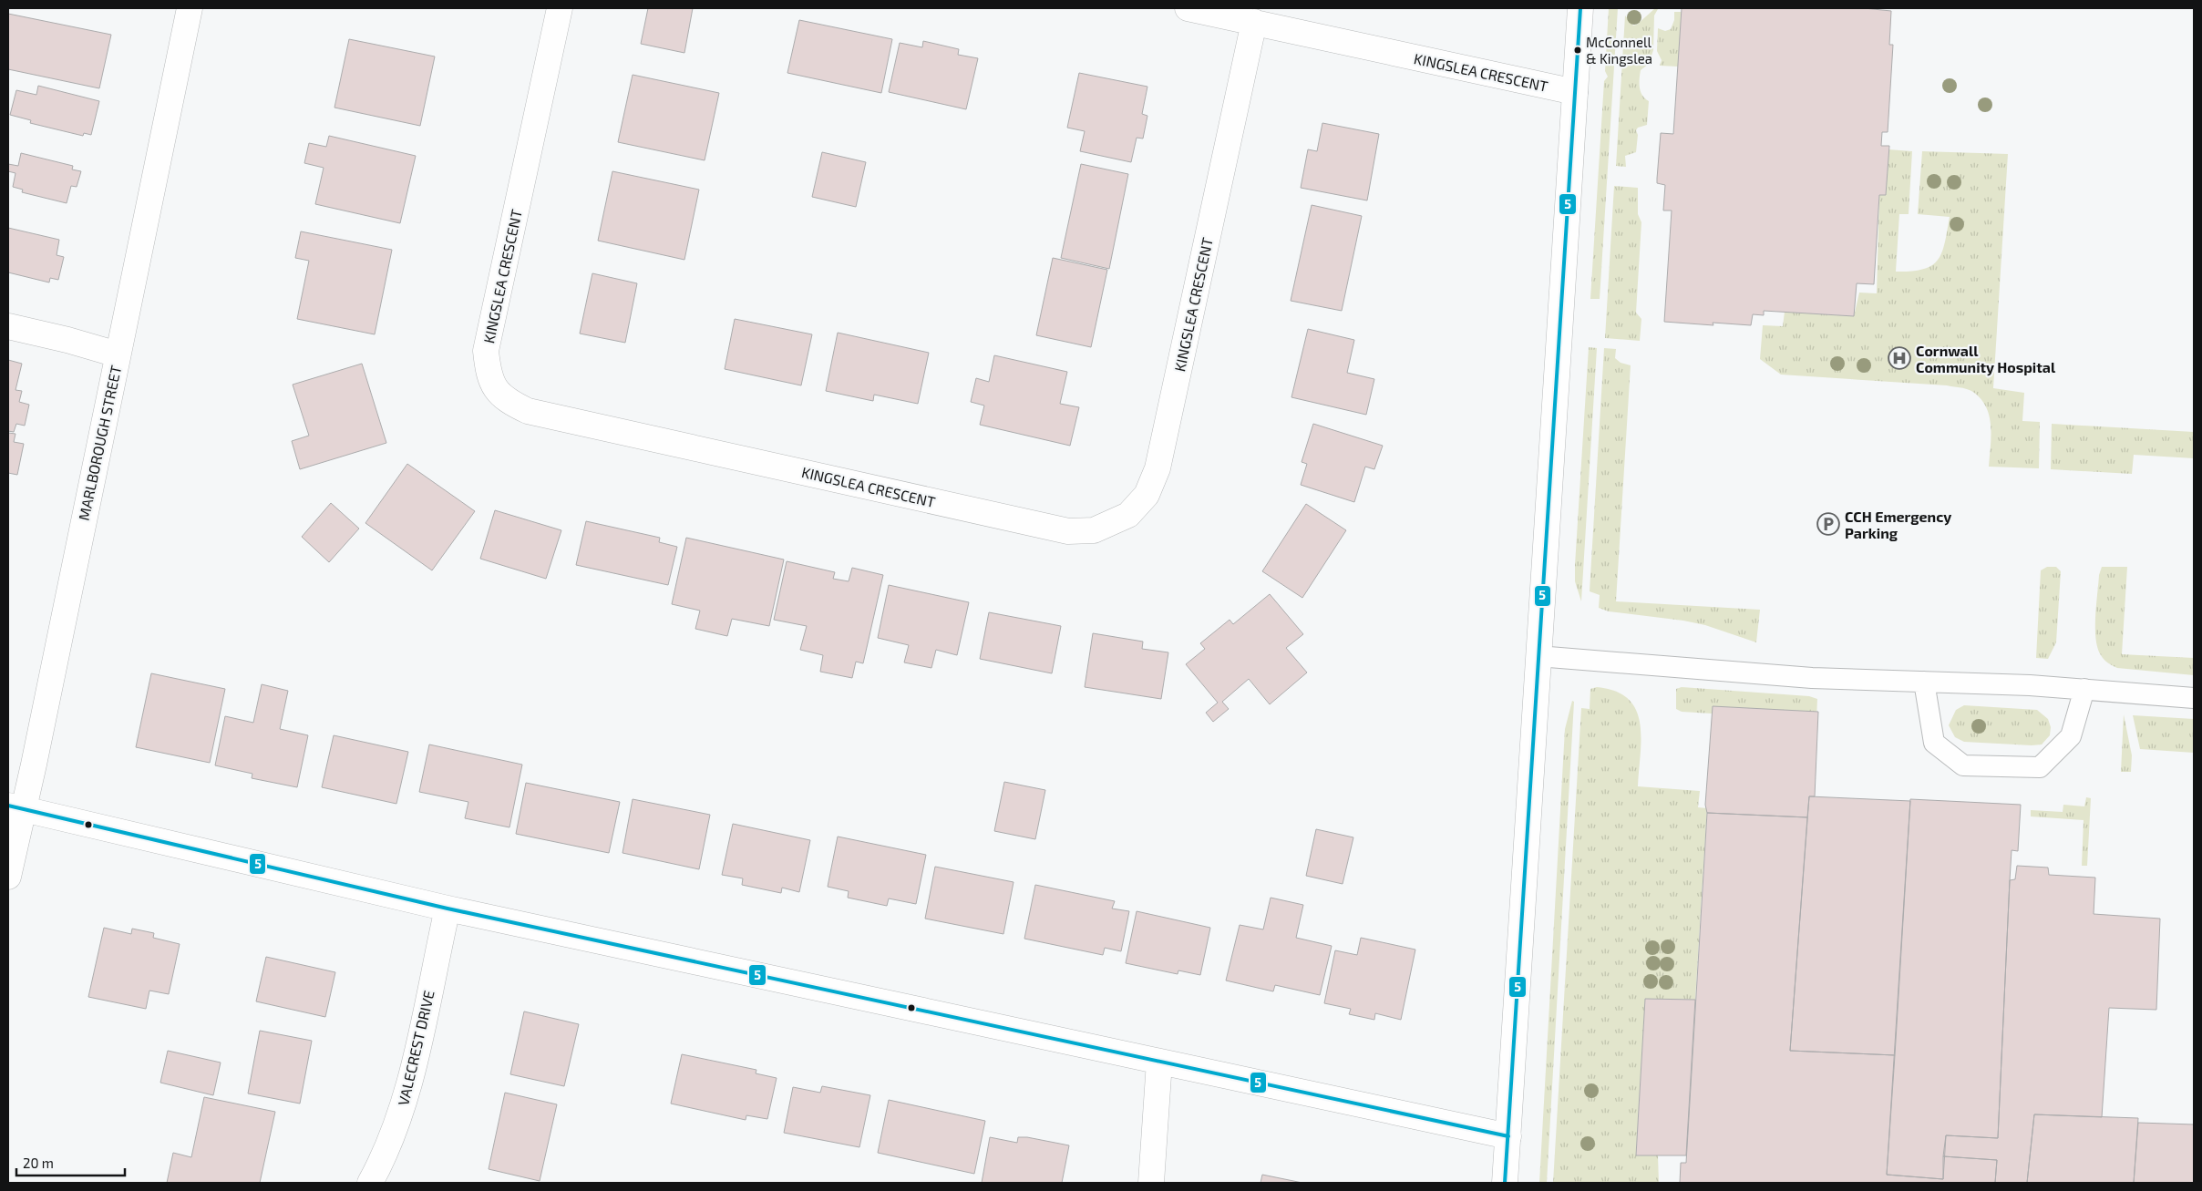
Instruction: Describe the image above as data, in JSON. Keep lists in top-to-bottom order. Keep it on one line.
{"streets":{"street":["KINGSLEA CRESCENT","MARLBOROUGH STREET","VALECREST DRIVE"]},"places":{"other":["McConnell & Kingslea"],"hospital":["Cornwall Community Hospital"],"parking":["CCH Emergency Parking"]},"lines":["transit line 5"],"scale_bar":"20 m"}
